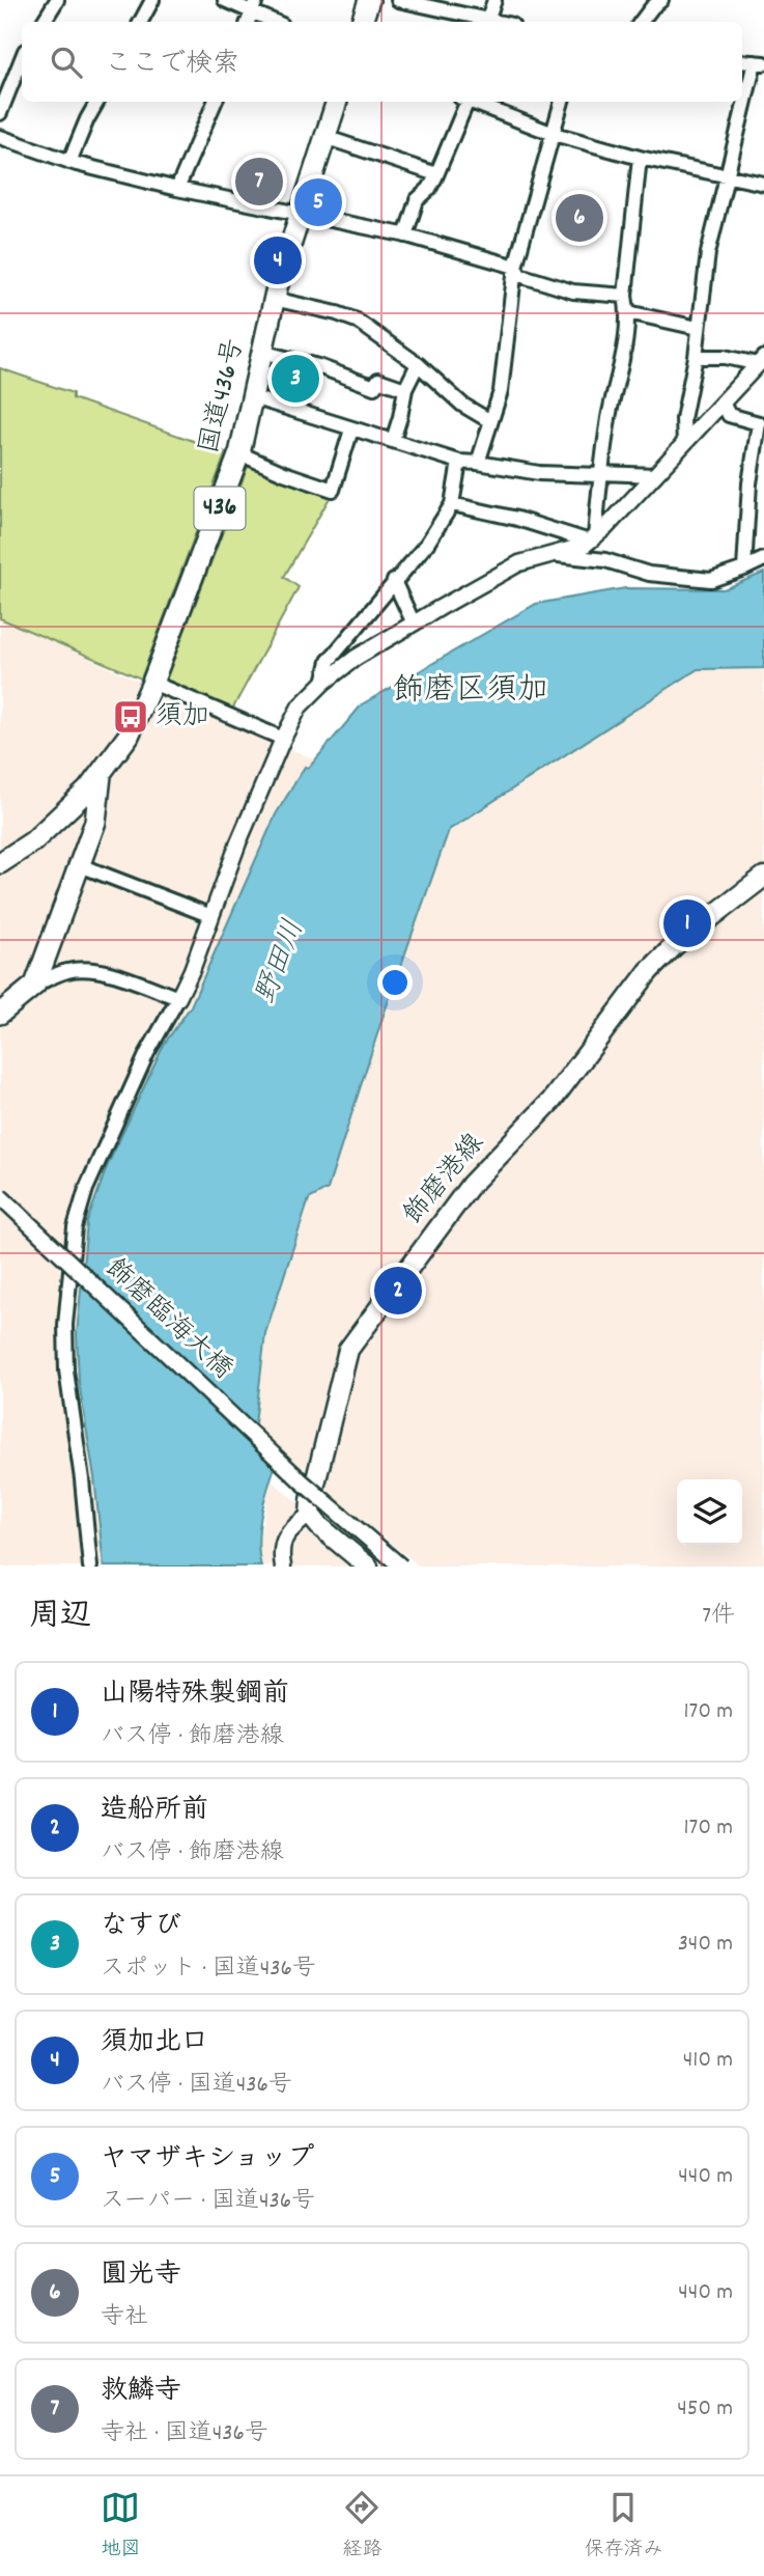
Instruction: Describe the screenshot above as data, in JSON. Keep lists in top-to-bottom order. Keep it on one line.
{"streets":{"highway":["国道436号","436"],"main road":["飾磨港線"],"street":["飾磨臨海大橋"]},"districts":["飾磨区須加"],"water":["野田川"],"places":{"bus stop":["須加"]},"page":{"search":"ここで検索","pins":["7","5","6","4","3","1","2"],"heading":["周辺","7件"],"list":[{"mark":"1","name":"山陽特殊製鋼前","note":"バス停 · 飾磨港線","value":"170 m"},{"mark":"2","name":"造船所前","note":"バス停 · 飾磨港線","value":"170 m"},{"mark":"3","name":"なすび","note":"スポット · 国道436号","value":"340 m"},{"mark":"4","name":"須加北口","note":"バス停 · 国道436号","value":"410 m"},{"mark":"5","name":"ヤマザキショップ","note":"スーパー · 国道436号","value":"440 m"},{"mark":"6","name":"圓光寺","note":"寺社","value":"440 m"},{"mark":"7","name":"救鱗寺","note":"寺社 · 国道436号","value":"450 m"}],"nav":["地図","経路","保存済み"]}}
